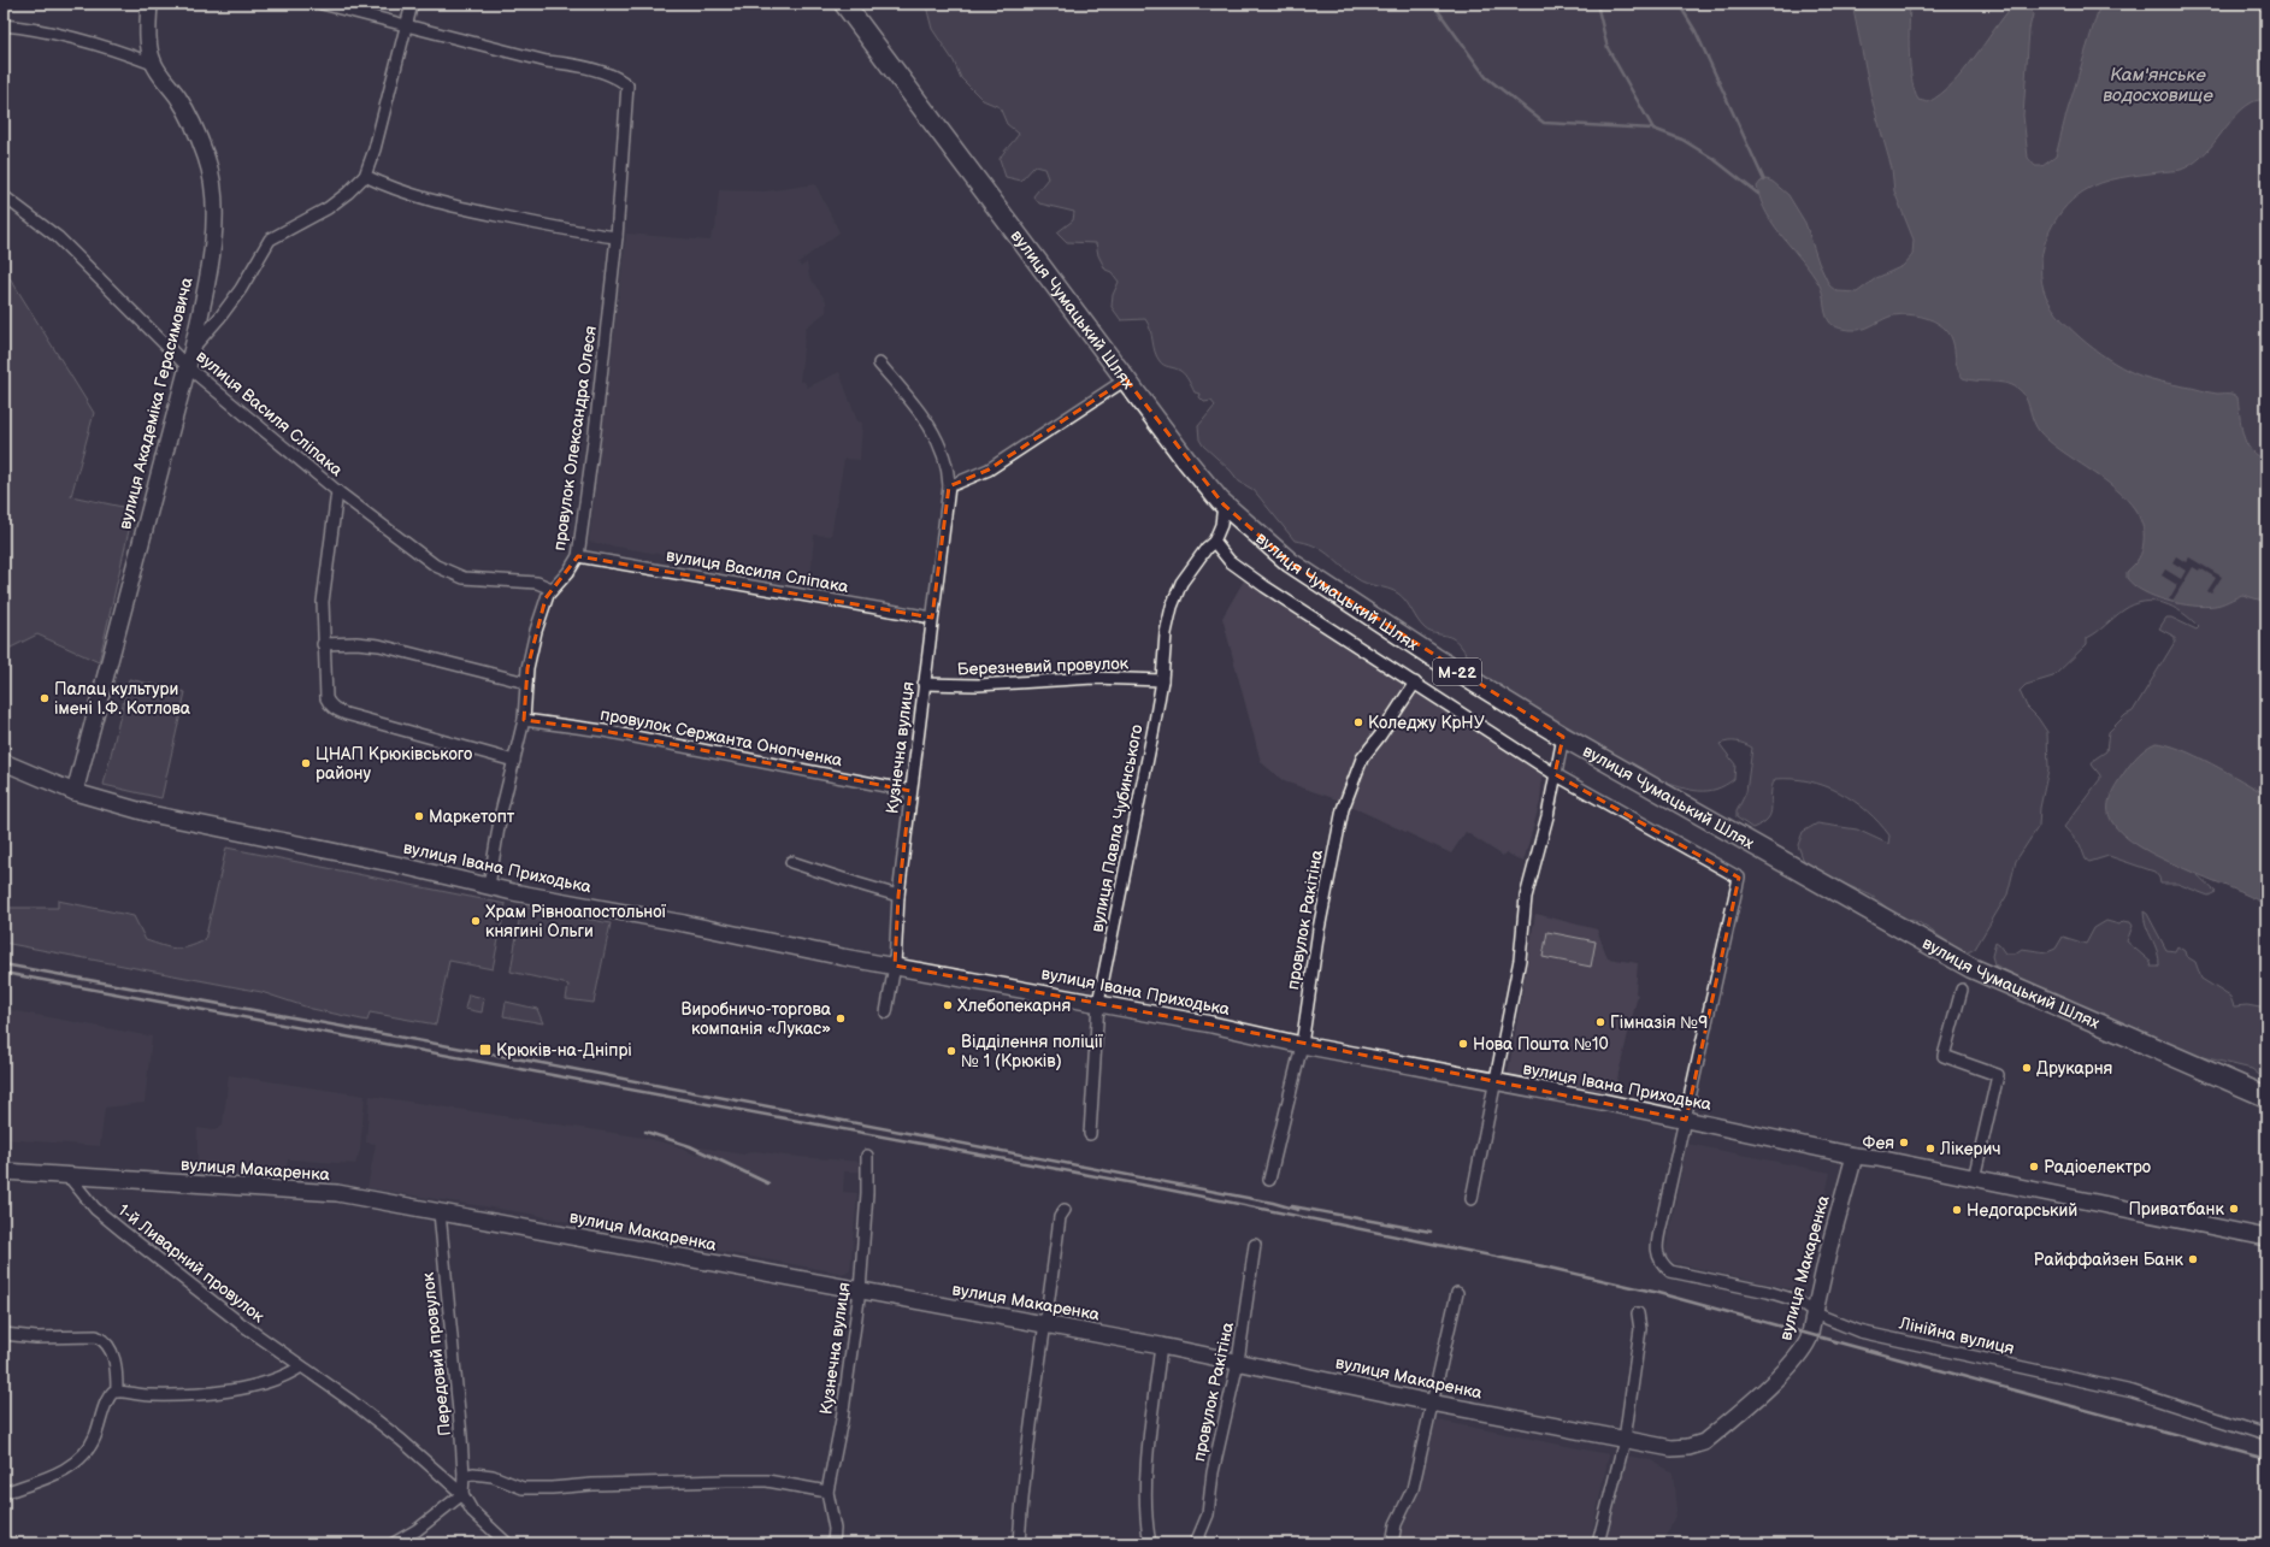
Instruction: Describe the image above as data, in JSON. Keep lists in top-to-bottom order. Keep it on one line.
{"streets":{"highway":["вулиця Чумацький Шлях","М-22"],"main road":["вулиця Академіка Герасимовича","вулиця Івана Приходька","вулиця Макаренка"],"street":["вулиця Василя Сліпака","провулок Олександра Олеся","Березневий провулок","провулок Сержанта Онопченка","Кузнечна вулиця","вулиця Павла Чубинського","провулок Ракітіна","1-й Ливарний провулок","Лінійна вулиця","Передовий провулок"]},"crossings":[["вулиця Академіка Герасимовича","вулиця Василя Сліпака"],["вулиця Академіка Герасимовича","вулиця Івана Приходька"],["вулиця Василя Сліпака","провулок Олександра Олеся"],["вулиця Василя Сліпака","Кузнечна вулиця"],["провулок Олександра Олеся","провулок Сержанта Онопченка"],["провулок Олександра Олеся","вулиця Івана Приходька"],["Березневий провулок","Кузнечна вулиця"],["Березневий провулок","вулиця Павла Чубинського"],["провулок Сержанта Онопченка","Кузнечна вулиця"],["Кузнечна вулиця","вулиця Івана Приходька"],["Кузнечна вулиця","вулиця Макаренка"],["вулиця Павла Чубинського","вулиця Івана Приходька"],["вулиця Івана Приходька","провулок Ракітіна"],["вулиця Івана Приходька","вулиця Макаренка"],["вулиця Івана Приходька","Лінійна вулиця"],["провулок Ракітіна","вулиця Макаренка"],["вулиця Макаренка","1-й Ливарний провулок"],["вулиця Макаренка","Лінійна вулиця"],["вулиця Макаренка","Передовий провулок"],["1-й Ливарний провулок","Передовий провулок"]],"water":["Кам'янське водосховище"],"places":{"other":["Палац культури імені І.Ф. Котлова","Коледжу КрНУ","ЦНАП Крюківського району","Маркетопт","Храм Рівноапостольної княгині Ольги","Хлебопекарня","Виробничо-торгова компанія «Лукас»","Гімназія №9","Нова Пошта №10","Відділення поліції № 1 (Крюків)","Друкарня","Фея","Лікерич","Радіоелектро","Приватбанк","Недогарський","Райффайзен Банк"],"transit":["Крюків-на-Дніпрі"]}}
